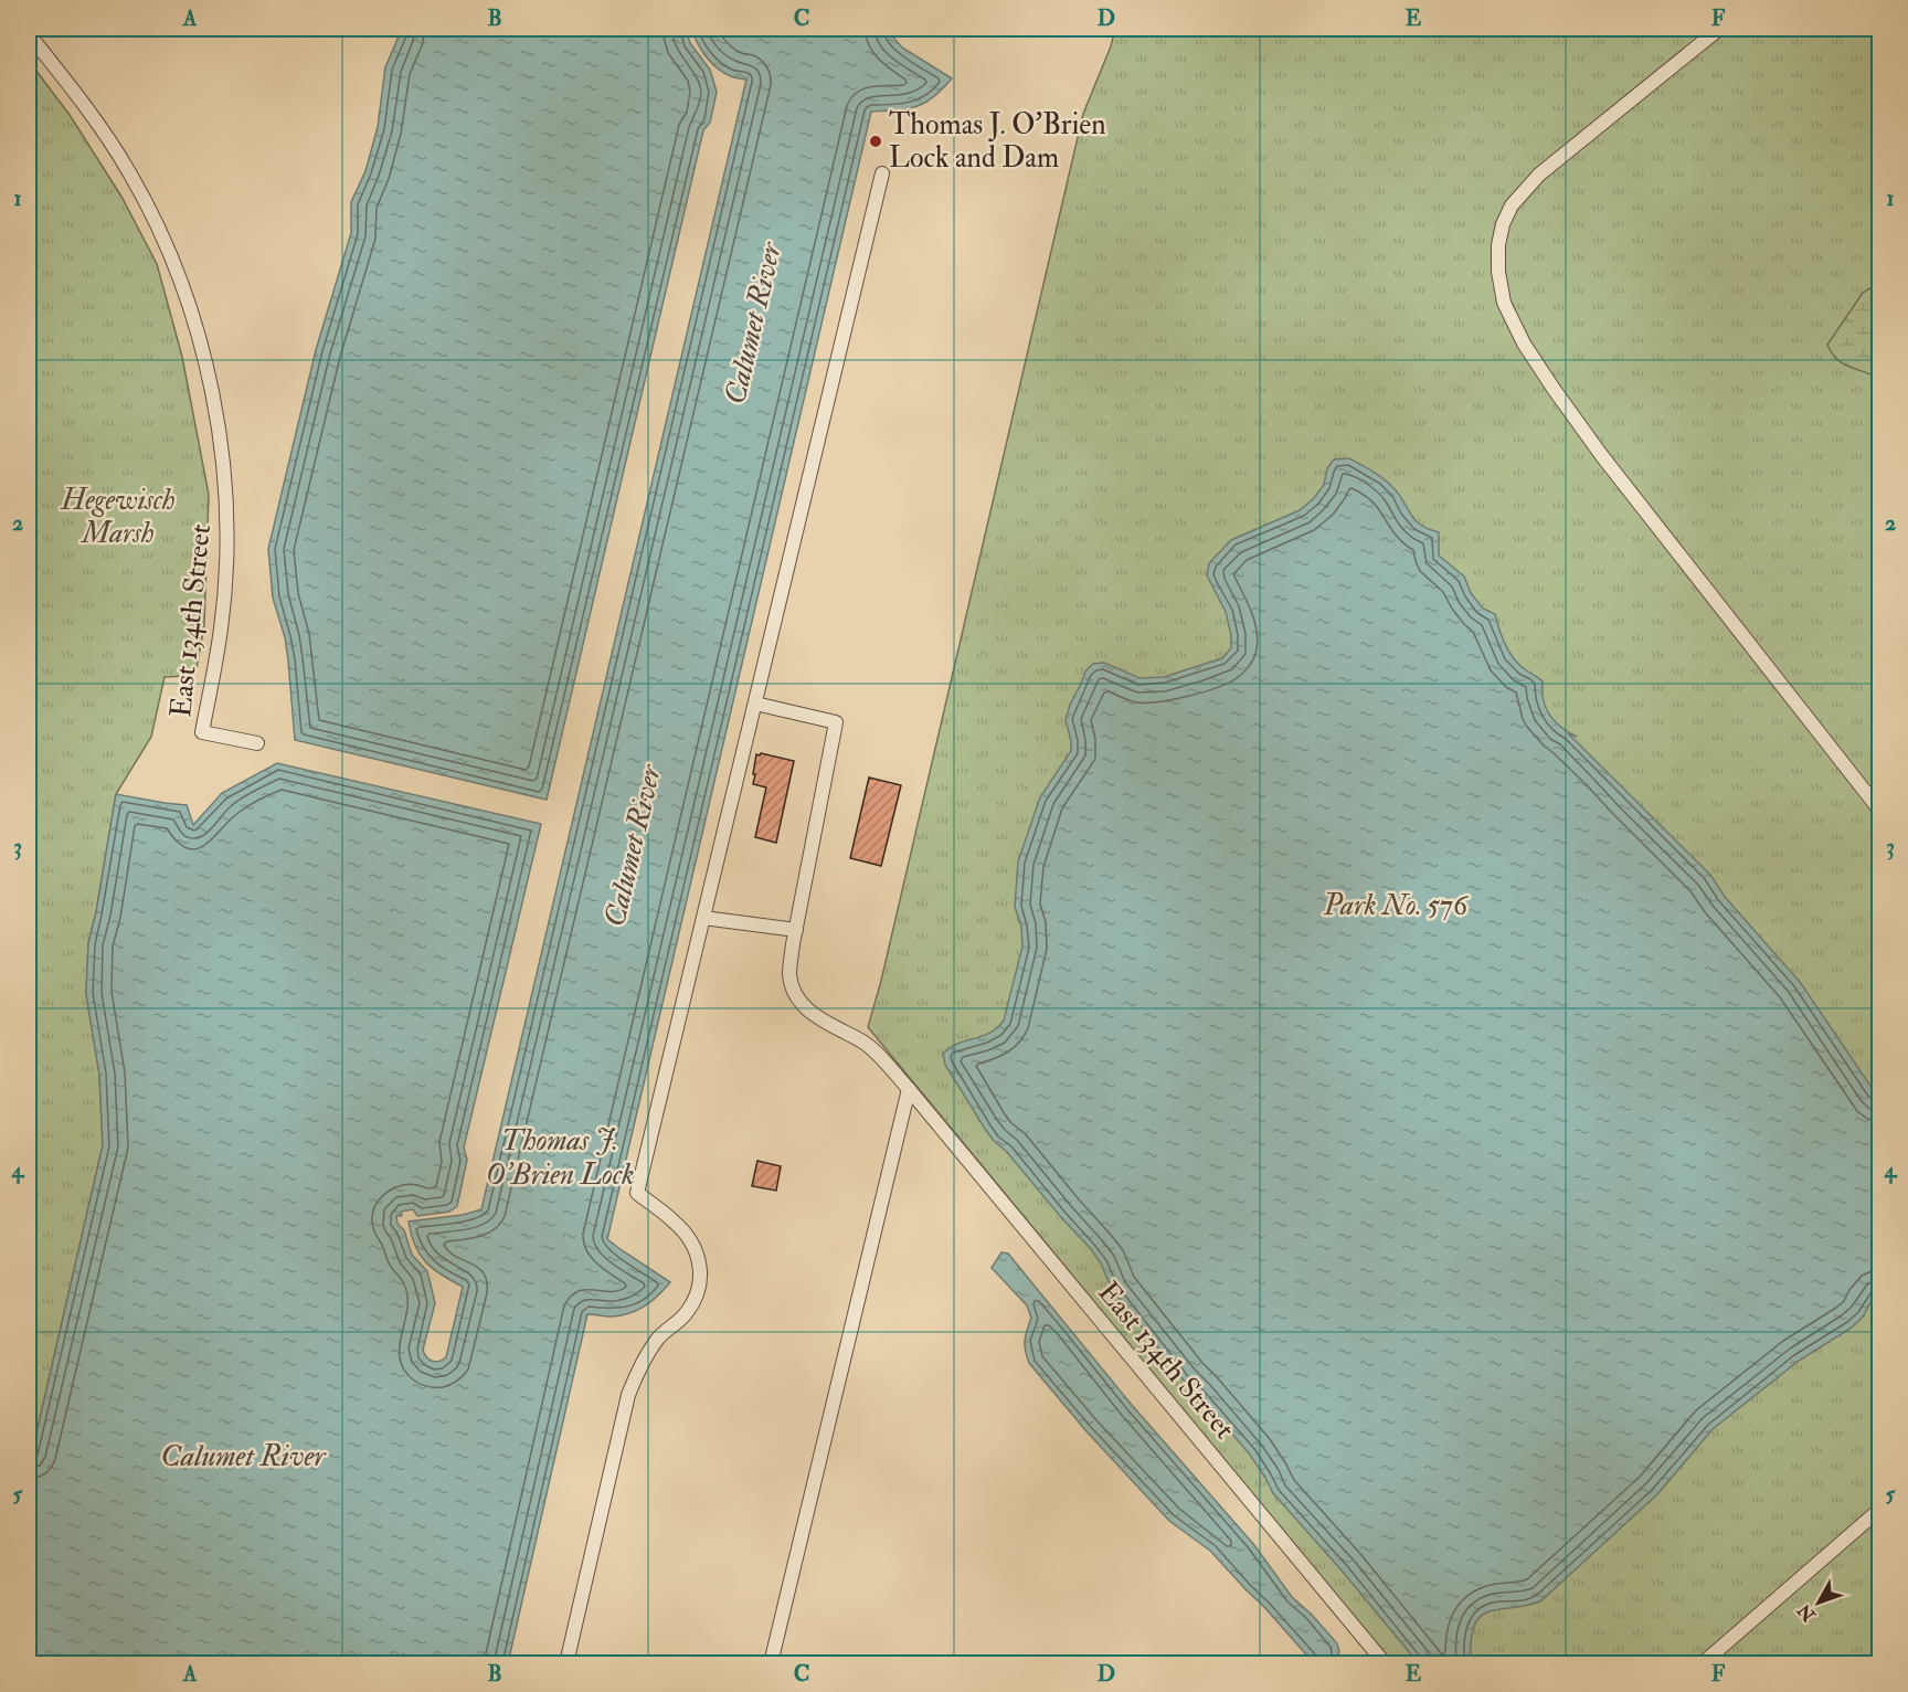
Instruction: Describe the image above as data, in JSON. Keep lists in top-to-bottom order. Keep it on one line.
{"streets":{"lane":["East 134th Street"]},"water":["Calumet River","Thomas J. O'Brien Lock"],"parks":["Hegewisch Marsh","Park No. 576"],"places":["Thomas J. O'Brien Lock and Dam"],"north":"bottom left","grid":{"columns":["A","B","C","D","E","F"],"rows":["1","2","3","4","5"]}}
